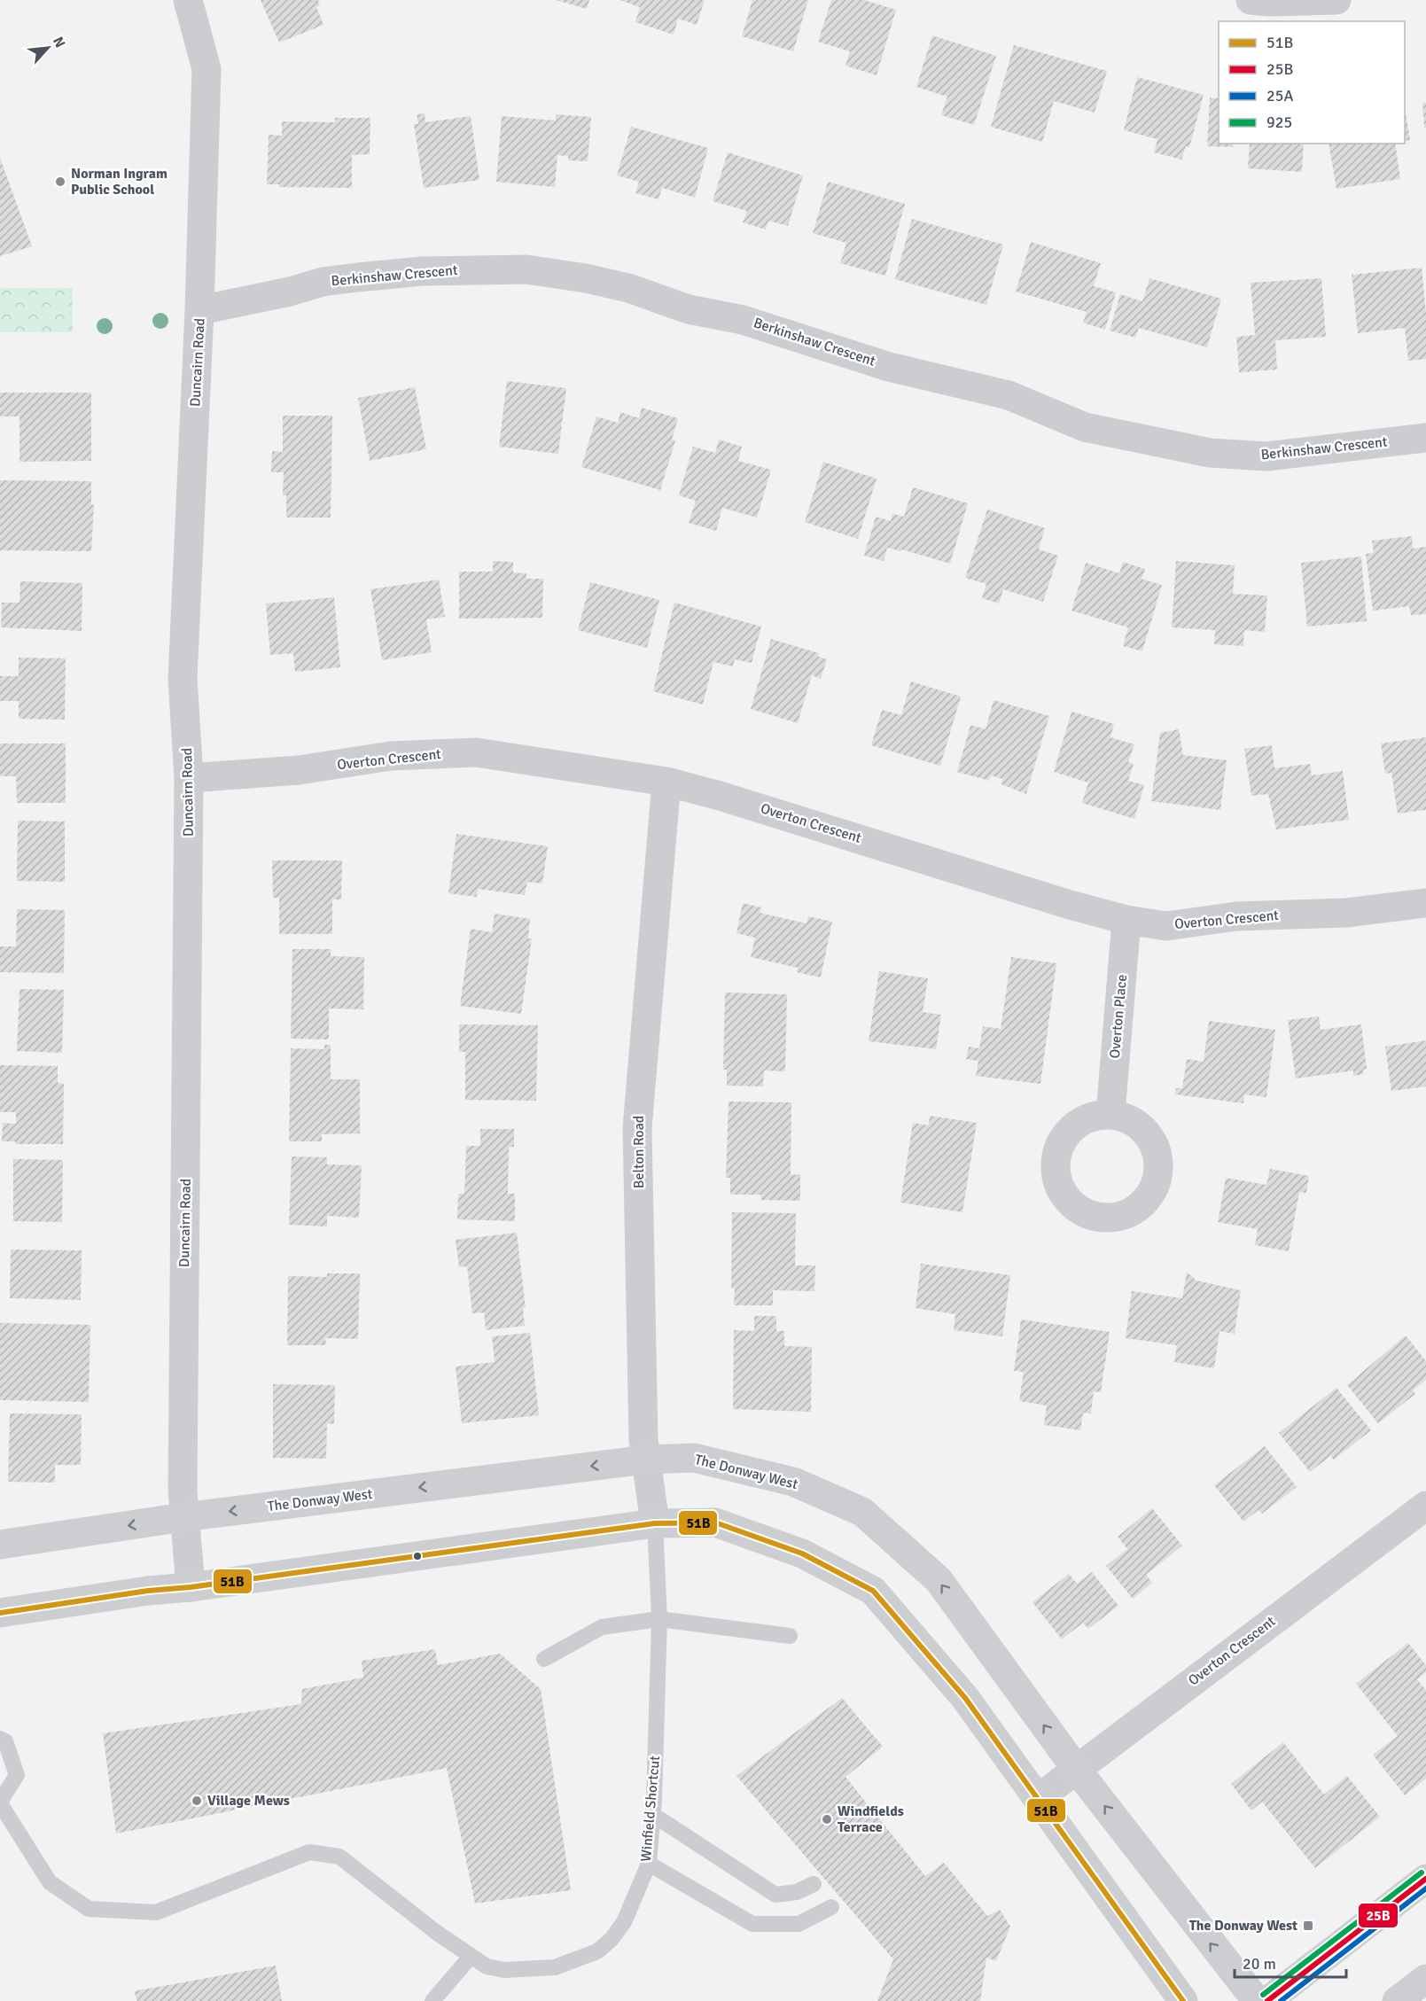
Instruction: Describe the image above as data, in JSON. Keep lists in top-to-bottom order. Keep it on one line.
{"streets":{"street":["Berkinshaw Crescent","Duncairn Road","Overton Crescent","Overton Place","Belton Road","The Donway West"],"lane":["Winfield Shortcut"]},"crossings":[["Berkinshaw Crescent","Duncairn Road"],["Duncairn Road","Overton Crescent"],["Duncairn Road","The Donway West"],["Overton Crescent","Overton Place"],["Overton Crescent","Belton Road"],["Overton Crescent","The Donway West"],["Belton Road","The Donway West"],["Belton Road","Winfield Shortcut"]],"places":{"other":["Norman Ingram Public School","Village Mews","Windfields Terrace"],"transit":["The Donway West"]},"lines":["transit line 51B","transit line 925","transit line 25B","transit line 25A"],"legend":["51B","25B","25A","925"],"scale_bar":"20 m","north":"top right"}
